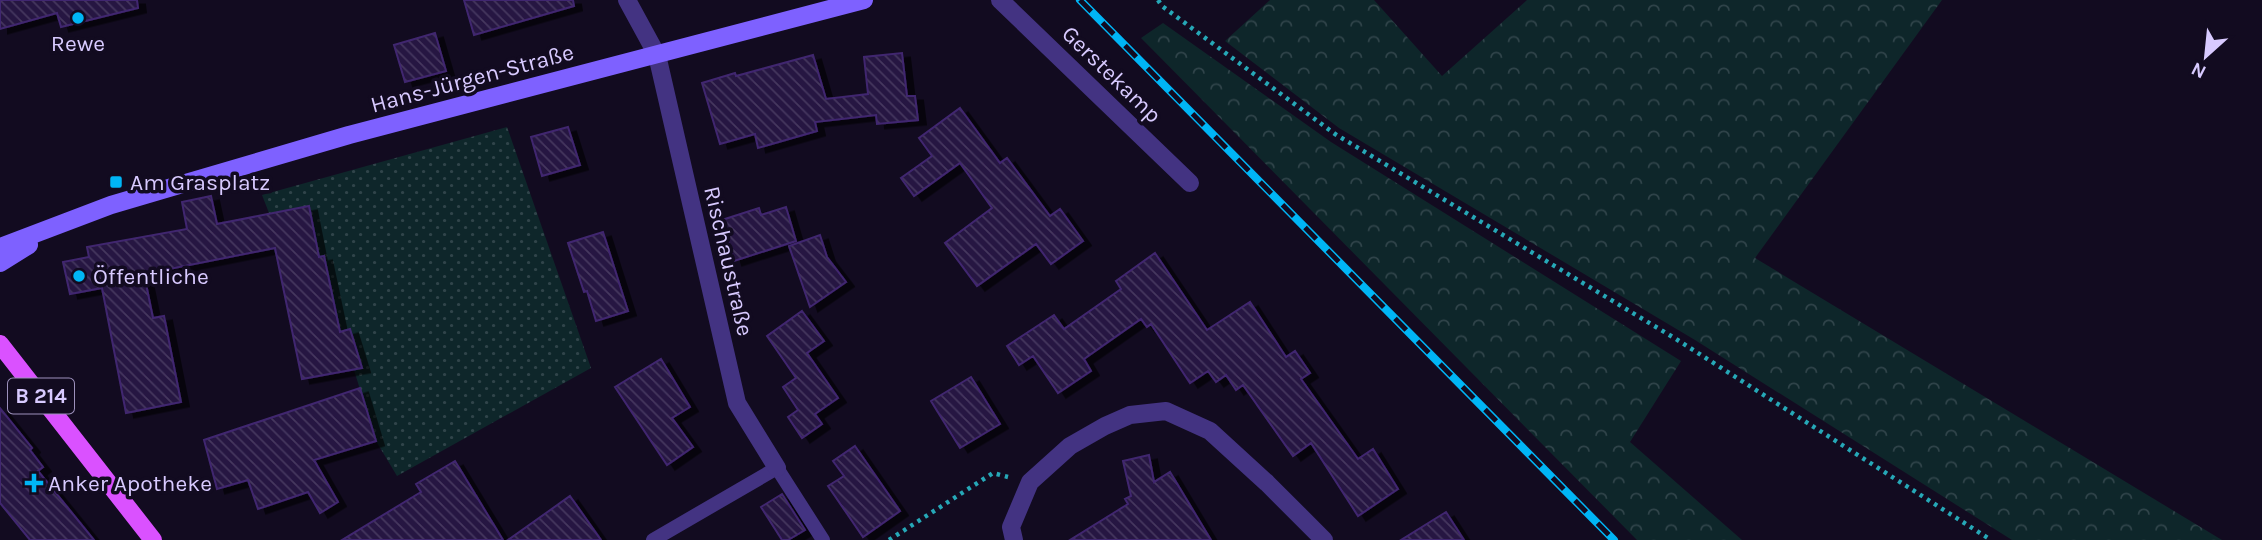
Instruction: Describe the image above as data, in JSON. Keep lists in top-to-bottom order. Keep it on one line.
{"streets":{"main road":["Hans-Jürgen-Straße","B 214"],"street":["Gerstekamp","Rischaustraße"]},"crossings":[["Hans-Jürgen-Straße","Rischaustraße"]],"places":{"other":["Rewe","Öffentliche"],"transit":["Am Grasplatz"],"health":["Anker Apotheke"]},"north":"bottom left"}
